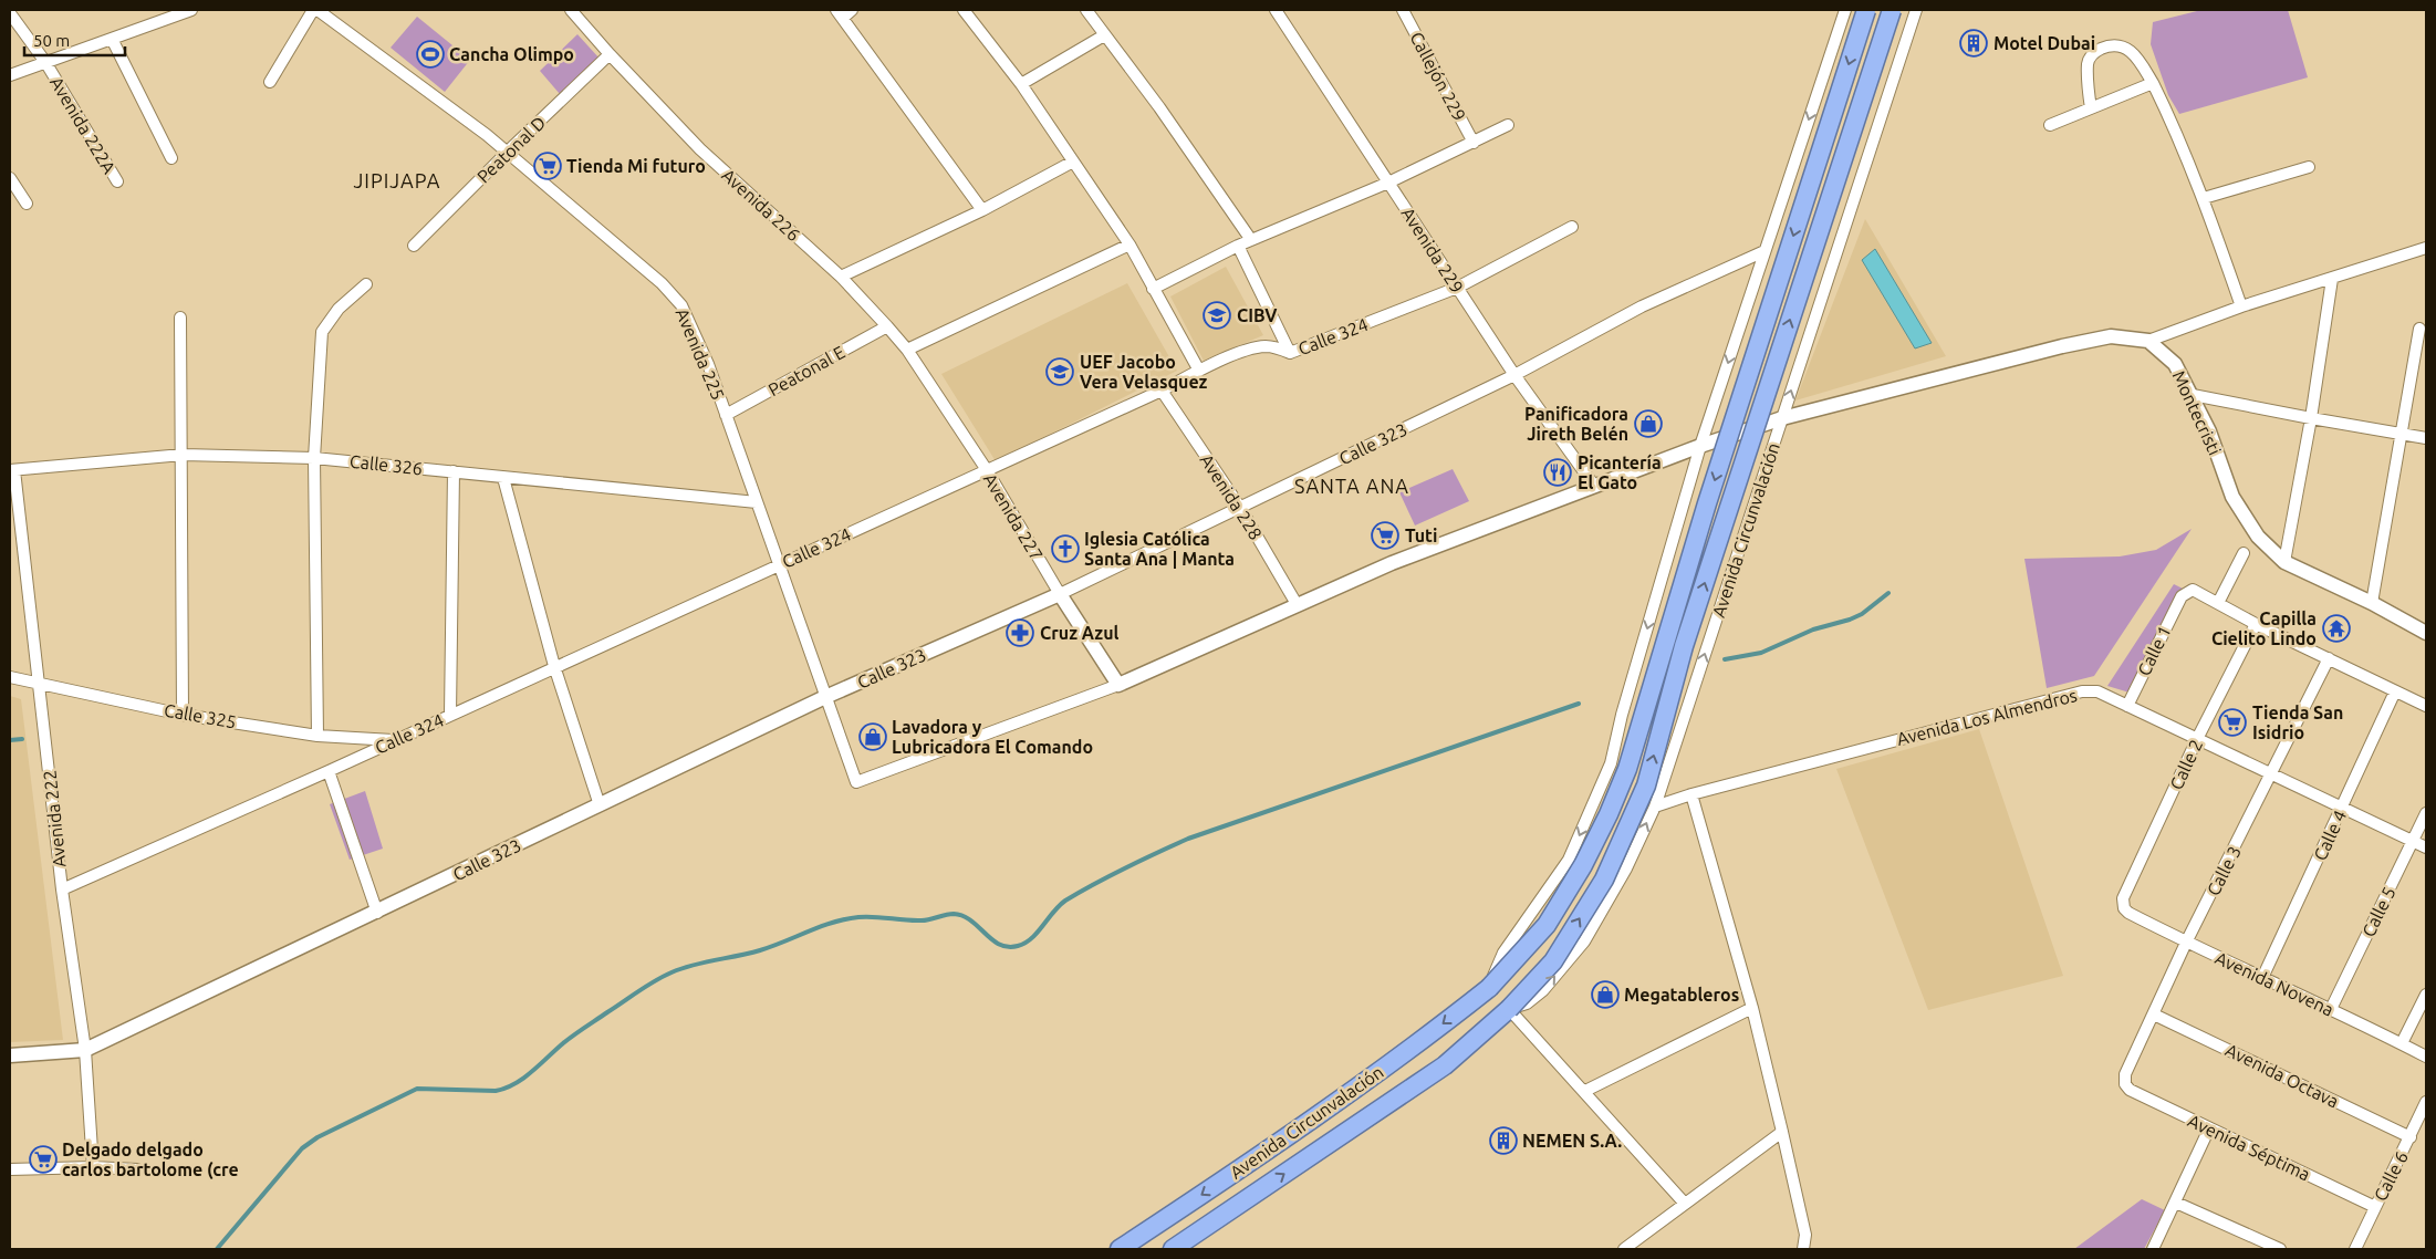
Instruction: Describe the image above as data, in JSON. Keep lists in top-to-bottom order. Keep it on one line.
{"streets":{"highway":["Avenida Circunvalación"],"street":["Callejón 229","Avenida 222A","Peatonal D","Avenida 226","Avenida 229","Calle 324","Avenida 225","Peatonal E","Montecristi","Calle 323","Calle 326","Avenida 228","Avenida 227","Calle 1","Calle 325","Avenida Los Almendros","Calle 2","Avenida 222","Calle 4","Calle 3","Calle 5","Avenida Novena","Avenida Octava","Avenida Séptima","Calle 6"]},"crossings":[["Peatonal D","Avenida 226"],["Peatonal D","Avenida 225"],["Avenida 226","Peatonal E"],["Avenida 226","Avenida 227"],["Avenida 229","Calle 324"],["Avenida 229","Calle 323"],["Calle 324","Avenida 225"],["Calle 324","Avenida 228"],["Calle 324","Avenida 227"],["Calle 324","Calle 325"],["Calle 324","Avenida 222"],["Avenida 225","Peatonal E"],["Avenida 225","Calle 323"],["Avenida 225","Calle 326"],["Avenida 225","Avenida 227"],["Calle 323","Avenida 228"],["Calle 323","Avenida 227"],["Calle 323","Avenida Circunvalación"],["Calle 323","Avenida 222"],["Calle 326","Avenida 222"],["Avenida Circunvalación","Avenida Los Almendros"],["Calle 1","Avenida Los Almendros"],["Calle 325","Avenida 222"],["Avenida Los Almendros","Calle 2"],["Avenida Los Almendros","Calle 4"],["Avenida Los Almendros","Calle 3"],["Avenida Los Almendros","Calle 5"],["Calle 2","Avenida Novena"],["Calle 4","Avenida Novena"],["Calle 3","Avenida Novena"],["Calle 3","Avenida Octava"],["Calle 3","Avenida Séptima"],["Calle 5","Avenida Novena"],["Avenida Octava","Calle 6"],["Avenida Séptima","Calle 6"]],"districts":["JIPIJAPA","SANTA ANA"],"places":{"building":["Motel Dubai","NEMEN S.A."],"sports":["Cancha Olimpo"],"supermarket":["Tienda Mi futuro","Tuti","Tienda San Isidrio","Delgado delgado carlos bartolome (cre"],"school or university":["CIBV","UEF Jacobo Vera Velasquez"],"shop":["Panificadora Jireth Belén","Lavadora y Lubricadora El Comando","Megatableros"],"restaurant":["Picantería El Gato"],"church":["Iglesia Católica Santa Ana | Manta"],"temple":["Capilla Cielito Lindo"],"pharmacy":["Cruz Azul"]},"scale_bar":"50 m"}
